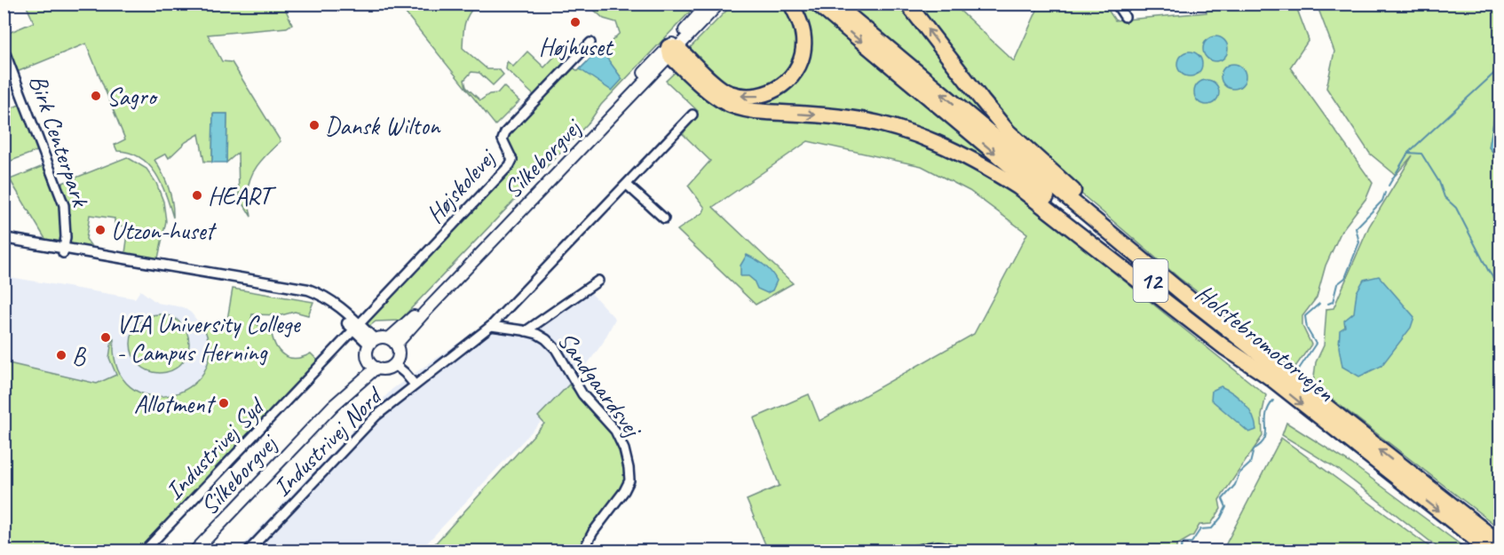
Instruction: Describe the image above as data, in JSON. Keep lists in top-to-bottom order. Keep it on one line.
{"streets":{"highway":["12","Holstebromotorvejen"],"main road":["Silkeborgvej"],"street":["Birk Centerpark","Højskolevej","Sandgaardsvej","Industrivej Nord","Industrivej Syd"]},"crossings":[["Silkeborgvej","Industrivej Nord"],["Højskolevej","Industrivej Syd"]],"places":["Højhuset","Sagro","Dansk Wilton","HEART","Utzon-huset","VIA University College - Campus Herning","B","Allotment"]}
